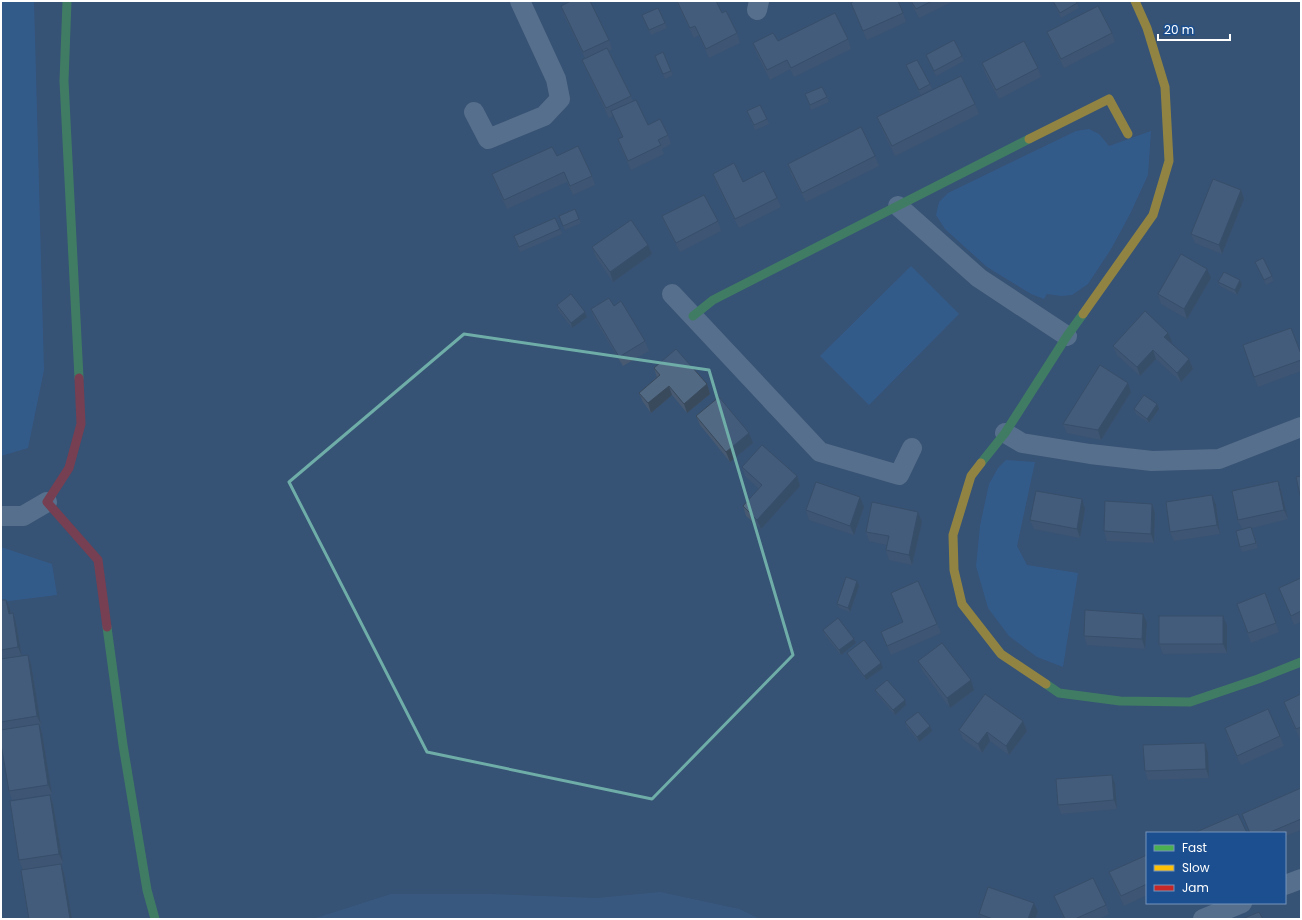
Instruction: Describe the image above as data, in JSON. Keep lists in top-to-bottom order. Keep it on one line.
{"legend":["Fast","Slow","Jam"],"scale_bar":"20 m"}
